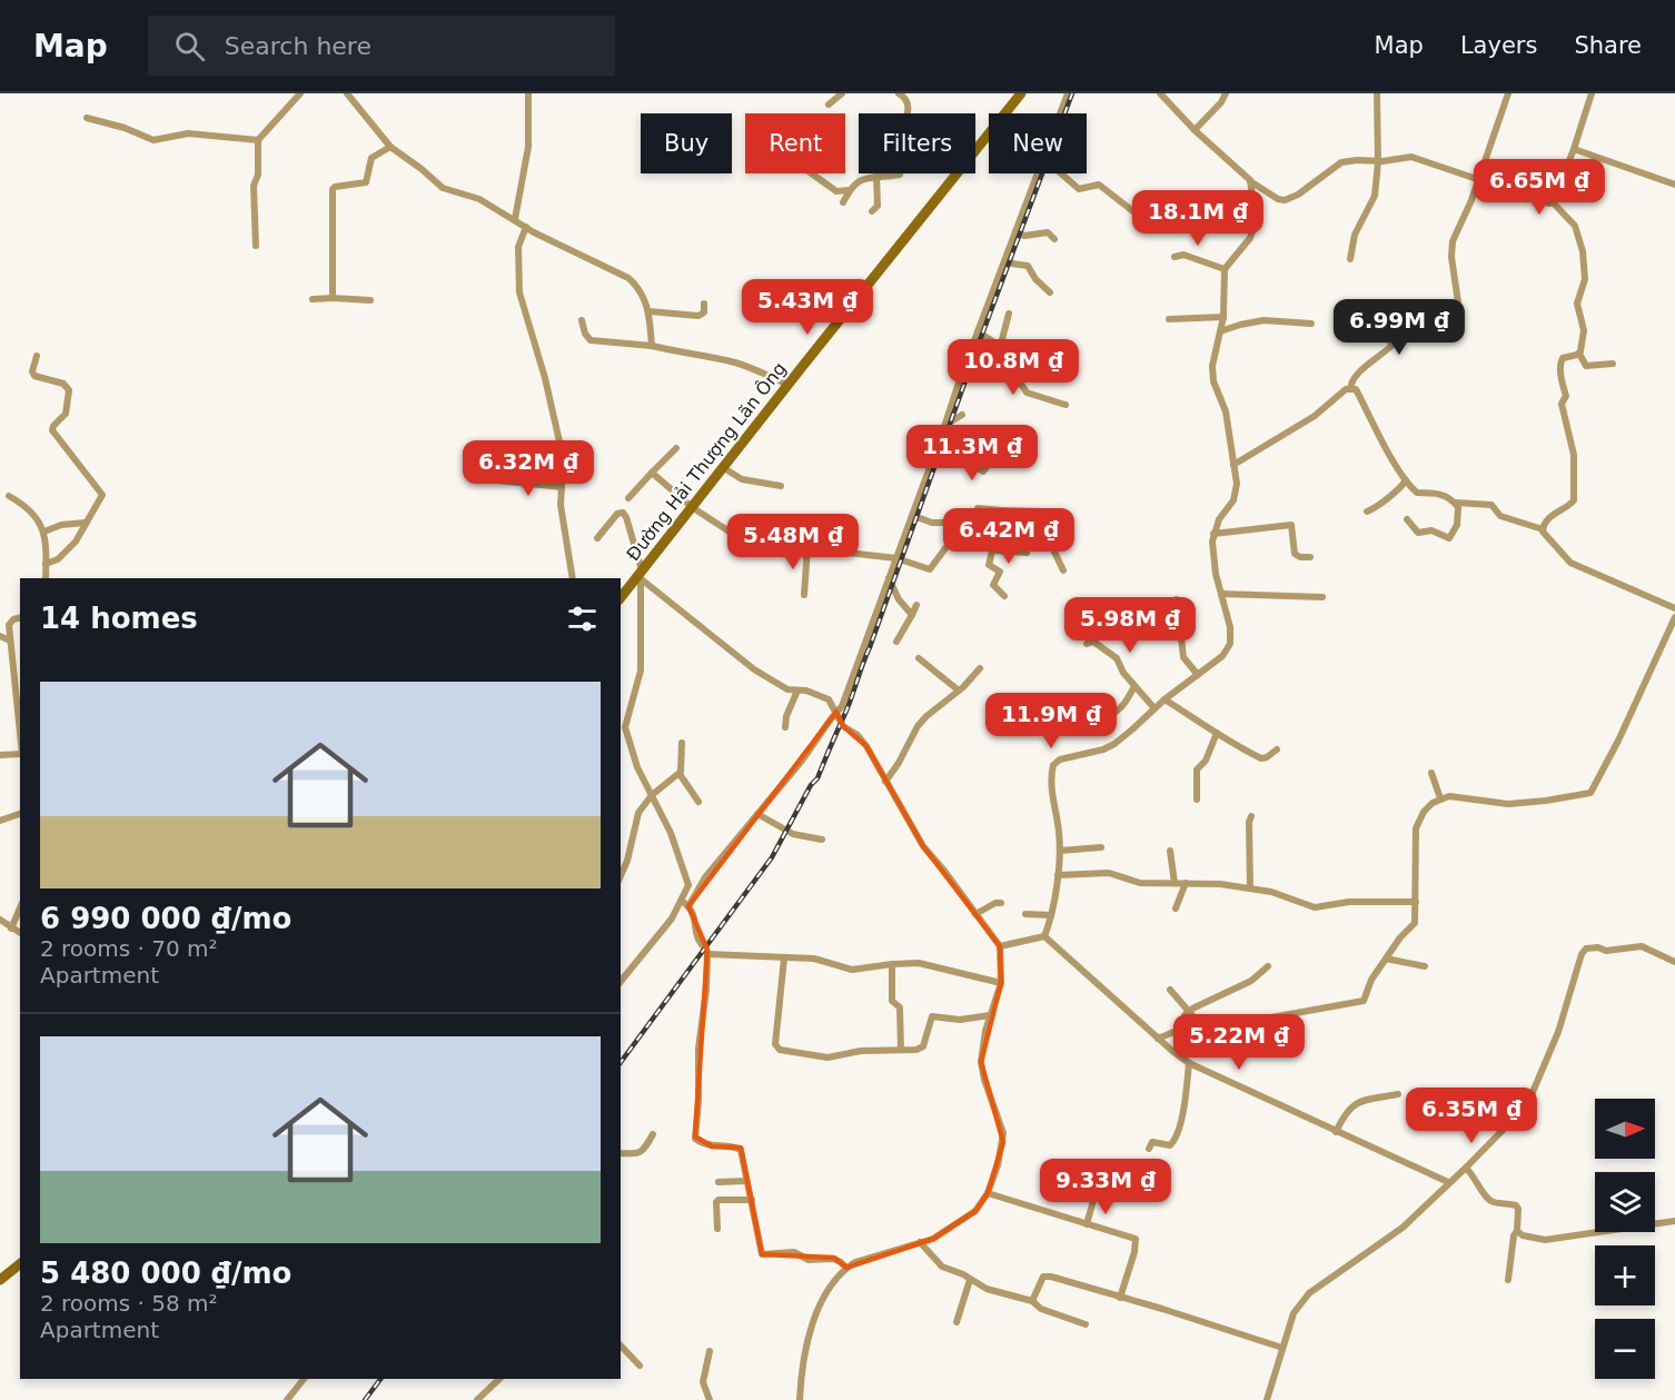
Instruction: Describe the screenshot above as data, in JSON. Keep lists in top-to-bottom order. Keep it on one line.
{"streets":{"street":["Đường Hải Thượng Lãn Ông"]},"north":"right","page":{"header":"Map","search":"Search here","nav":["Map","Layers","Share"],"chip":["Buy","Rent","Filters","New"],"price":["6.65M ₫","18.1M ₫","5.43M ₫","6.99M ₫","10.8M ₫","11.3M ₫","6.32M ₫","6.42M ₫","5.48M ₫","5.98M ₫","11.9M ₫","5.22M ₫","6.35M ₫","9.33M ₫"],"heading":"14 homes","list":[{"name":"6 990 000 ₫/mo","note":"2 rooms · 70 m² · Apartment"},{"name":"5 480 000 ₫/mo","note":"2 rooms · 58 m² · Apartment"}],"map_buttons":["+","−"]}}
